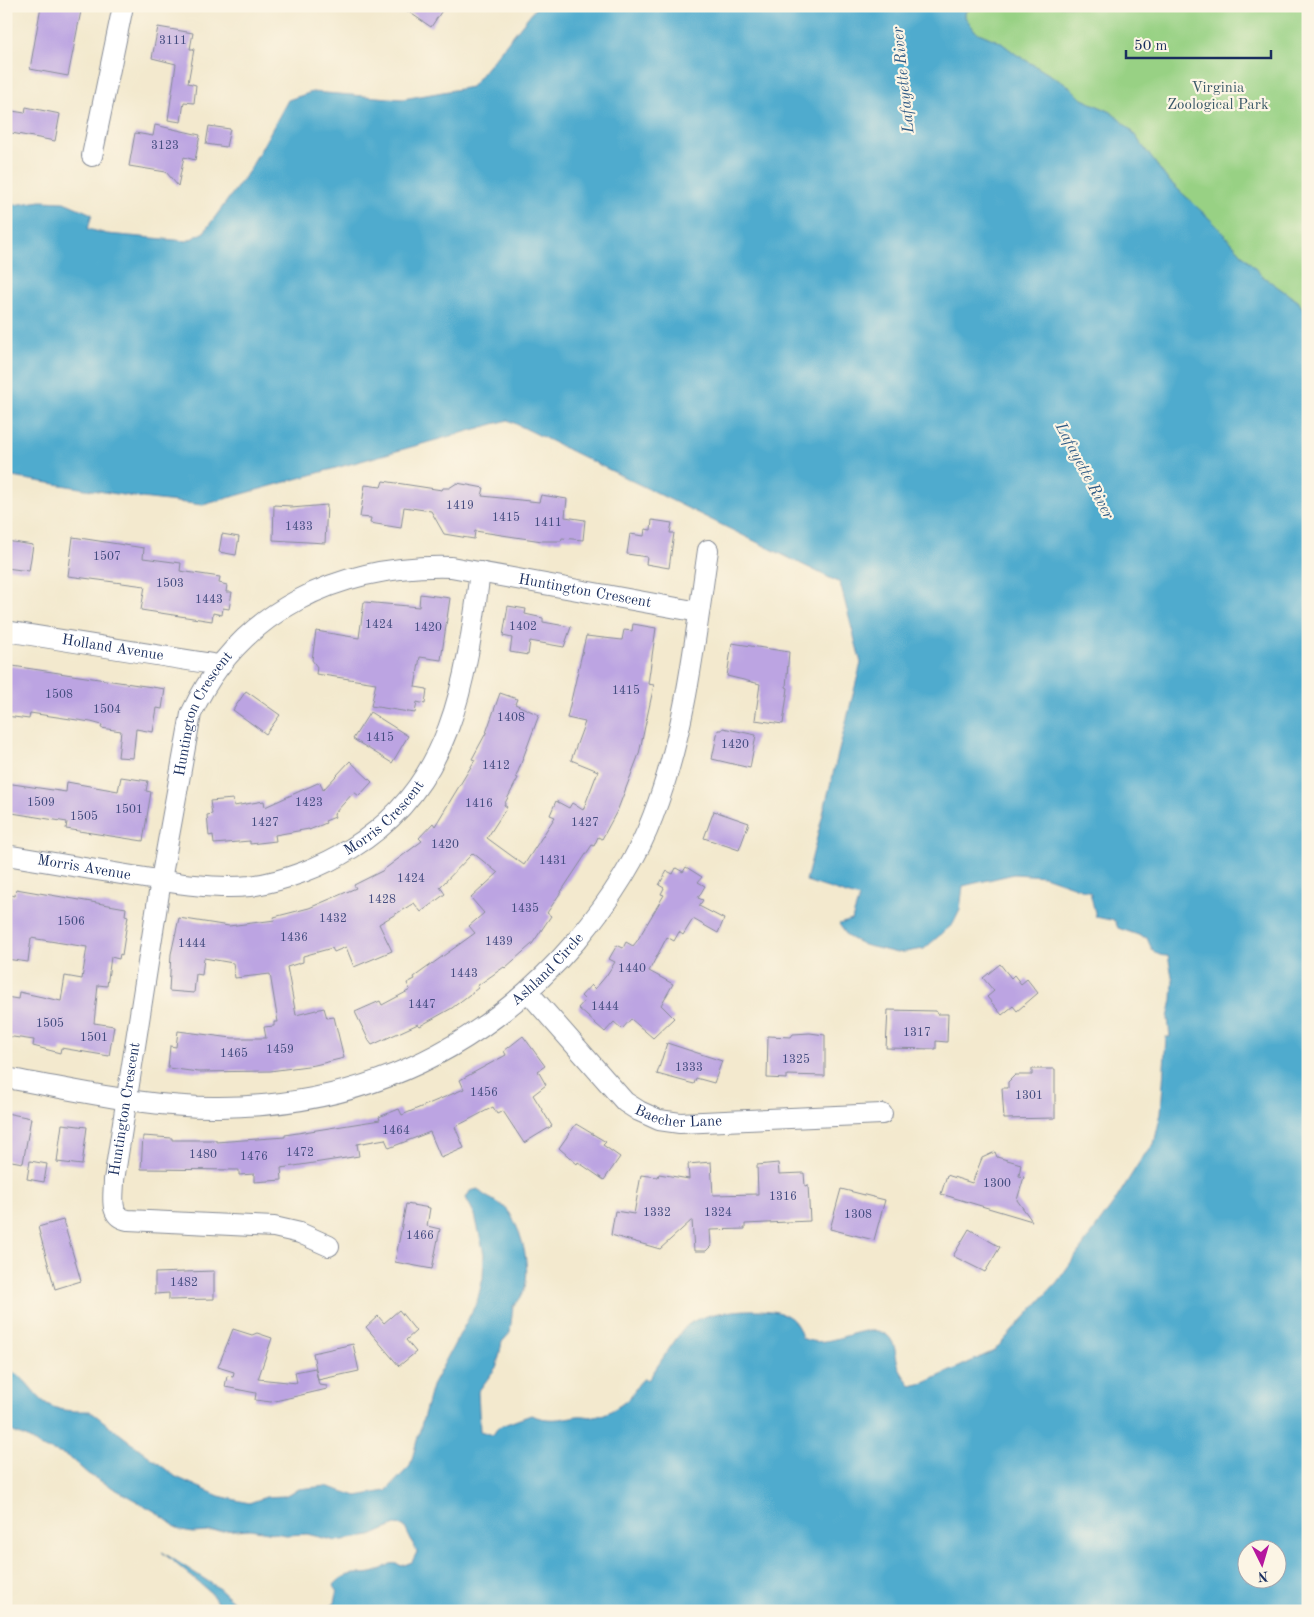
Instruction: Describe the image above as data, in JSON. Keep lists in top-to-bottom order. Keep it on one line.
{"streets":{"street":["Huntington Crescent","Holland Avenue","Morris Crescent","Morris Avenue","Ashland Circle","Baecher Lane"]},"crossings":[["Huntington Crescent","Holland Avenue"],["Huntington Crescent","Morris Crescent"],["Huntington Crescent","Morris Avenue"],["Huntington Crescent","Ashland Circle"],["Morris Crescent","Morris Avenue"],["Ashland Circle","Baecher Lane"]],"water":["Lafayette River"],"parks":["Virginia Zoological Park"],"house_numbers":["3111","3123","1419","1415","1411","1433","1507","1503","1443","1424","1402","1420","1415","1508","1504","1408","1415","1420","1412","1509","1423","1416","1501","1505","1427","1427","1420","1431","1424","1428","1435","1432","1506","1436","1439","1444","1440","1443","1447","1444","1505","1317","1501","1459","1465","1325","1333","1456","1301","1464","1472","1480","1476","1300","1316","1332","1324","1308","1466","1482"],"scale_bar":"50 m","north":"bottom"}
